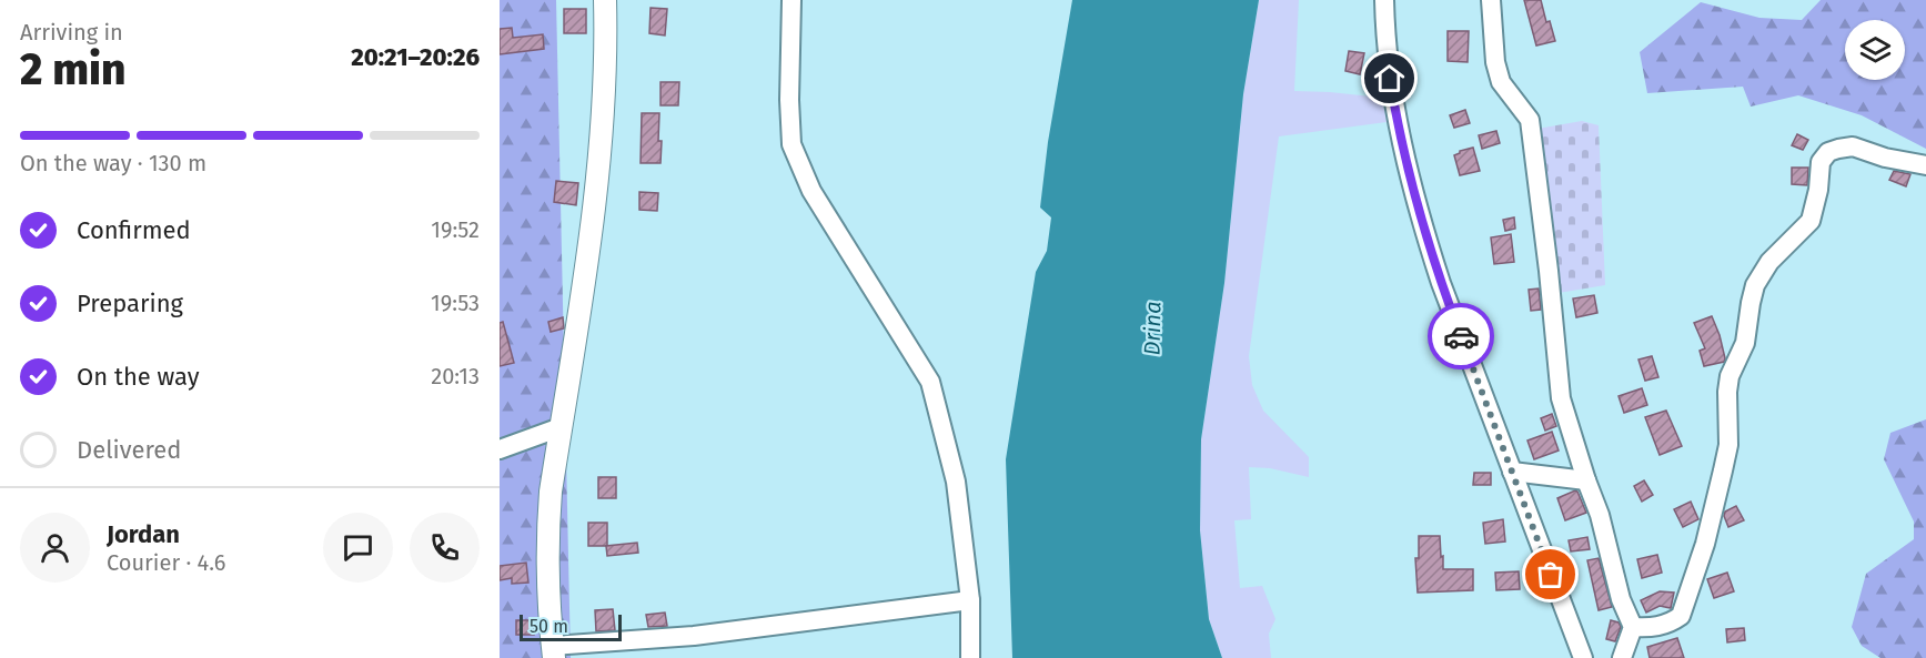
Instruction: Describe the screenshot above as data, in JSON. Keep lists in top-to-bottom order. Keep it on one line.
{"water":["Drina"],"scale_bar":"50 m","page":{"heading":["2 min","Arriving in","20:21–20:26"],"panel":["Jordan","Courier · 4.6"],"bar":"On the way · 130 m","list":[["Confirmed","19:52"],["Preparing","19:53"],["On the way","20:13"],"Delivered"],"scale":"50 m"}}
